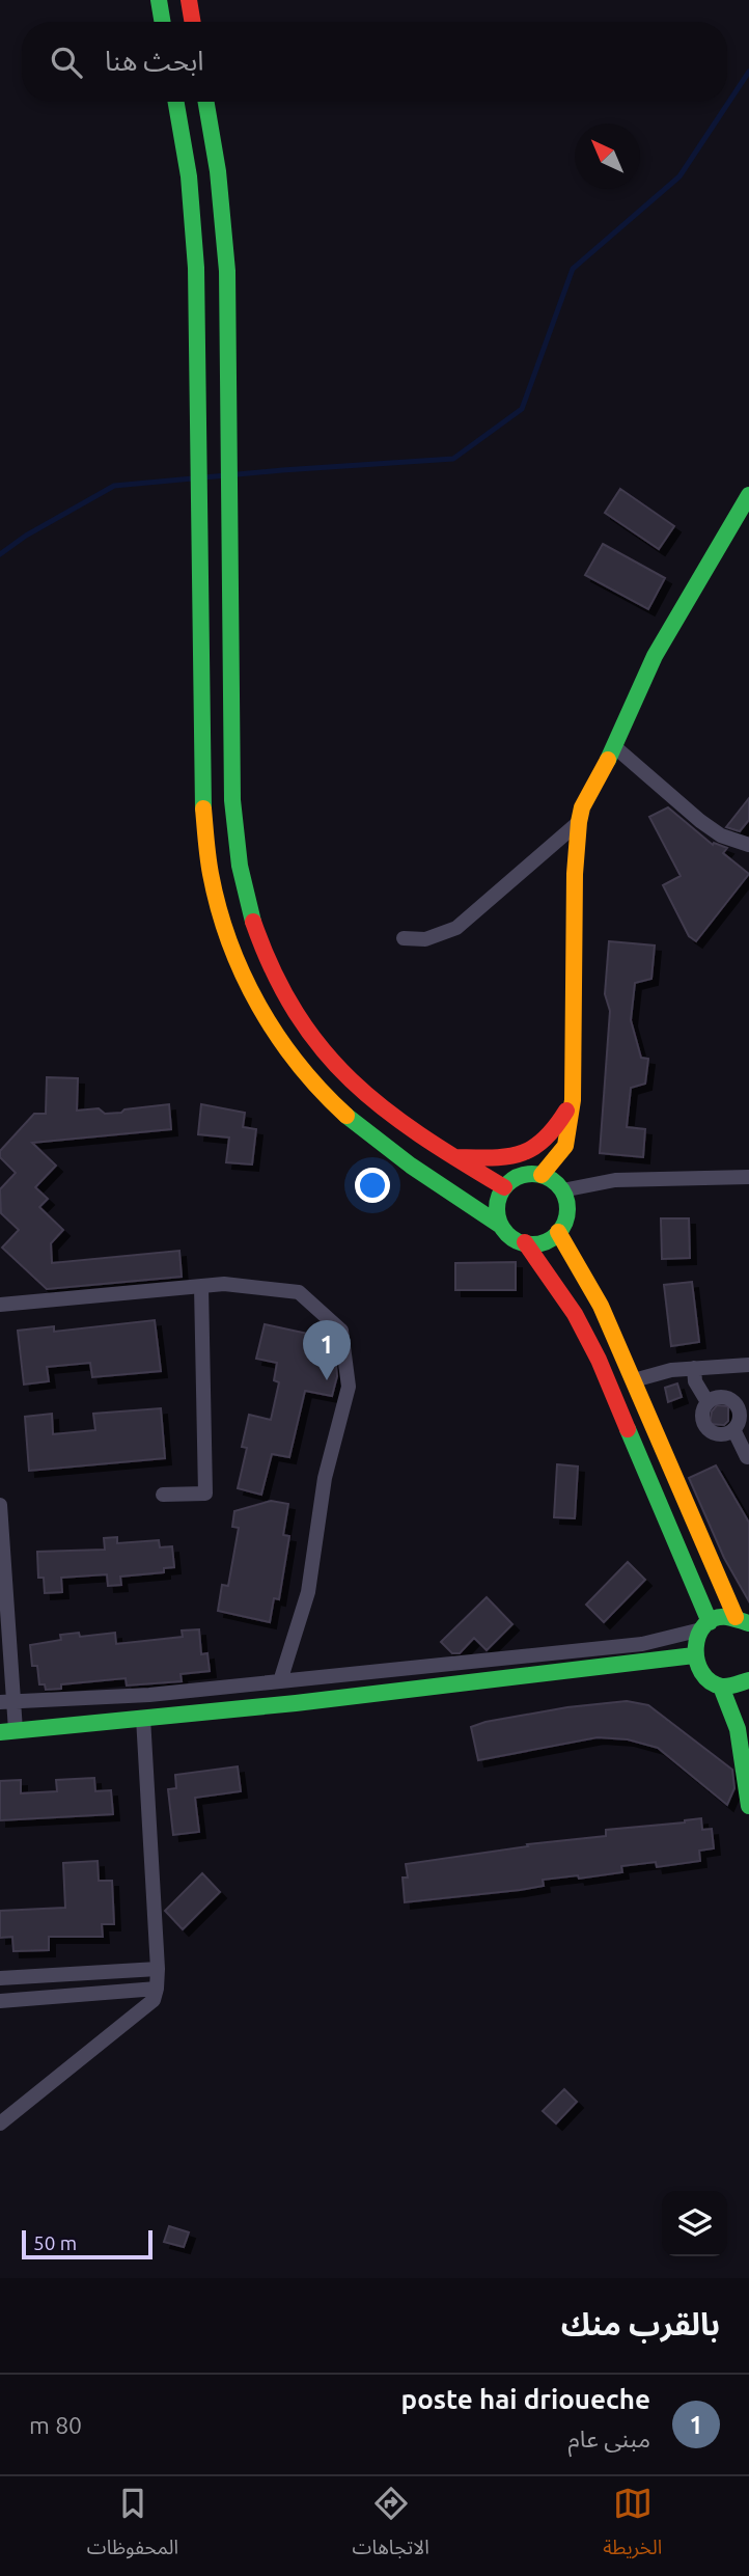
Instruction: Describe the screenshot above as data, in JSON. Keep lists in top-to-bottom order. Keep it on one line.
{"scale_bar":"50 m","north":"top left","page":{"search":"ابحث هنا","pins":"1","scale":"50 m","heading":"بالقرب منك","list":[{"mark":"1","name":"poste hai drioueche","note":"مبنى عام","value":"80 m"}],"nav":["الخريطة","الاتجاهات","المحفوظات"]}}
